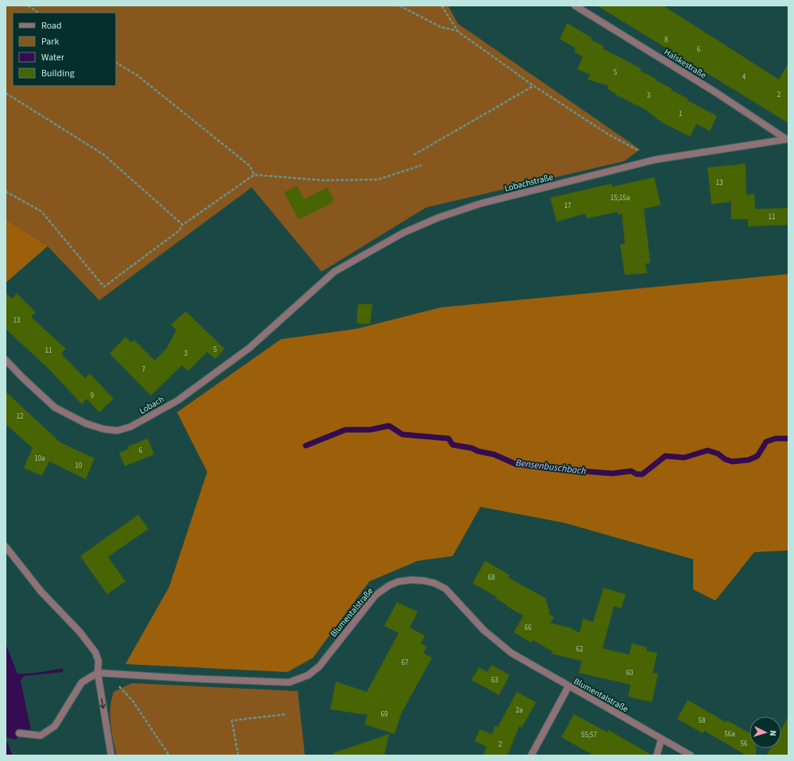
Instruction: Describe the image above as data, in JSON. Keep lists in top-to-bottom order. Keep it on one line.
{"streets":{"street":["Halskestraße","Lobachstraße","Lobach","Blumentalstraße"]},"crossings":[["Halskestraße","Lobachstraße"],["Lobachstraße","Lobach"]],"water":["Bensenbuschbach"],"house_numbers":["8","6","5","4","2","3","1","13","15;15a","17","11","13","5","11","3","7","9","12","6","10a","10","68","66","62","67","60","63","2a","69","58","56a","55;57","56","2"],"legend":["Road","Park","Water","Building"],"north":"right"}
